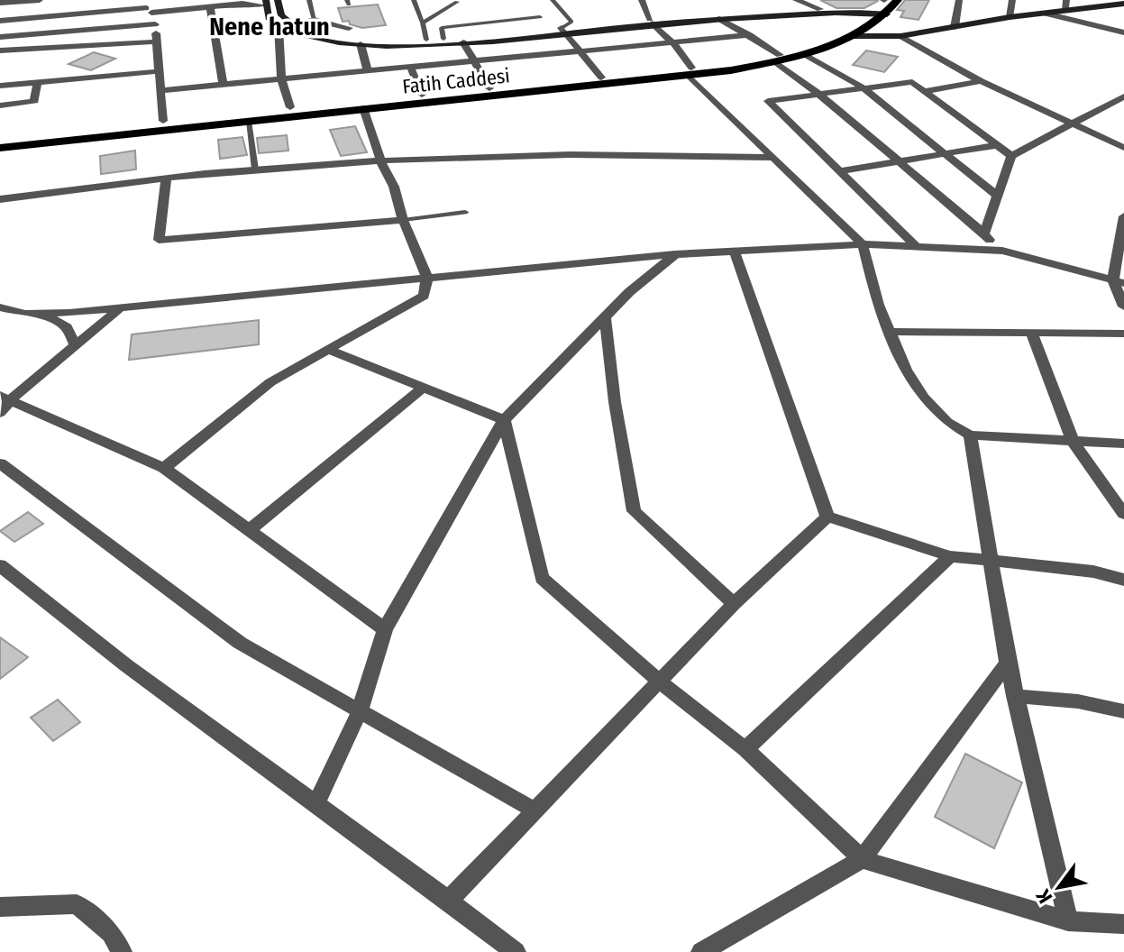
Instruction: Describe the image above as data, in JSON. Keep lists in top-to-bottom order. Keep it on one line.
{"streets":{"main road":["Fatih Caddesi"]},"districts":["Nene hatun"],"north":"bottom left"}
